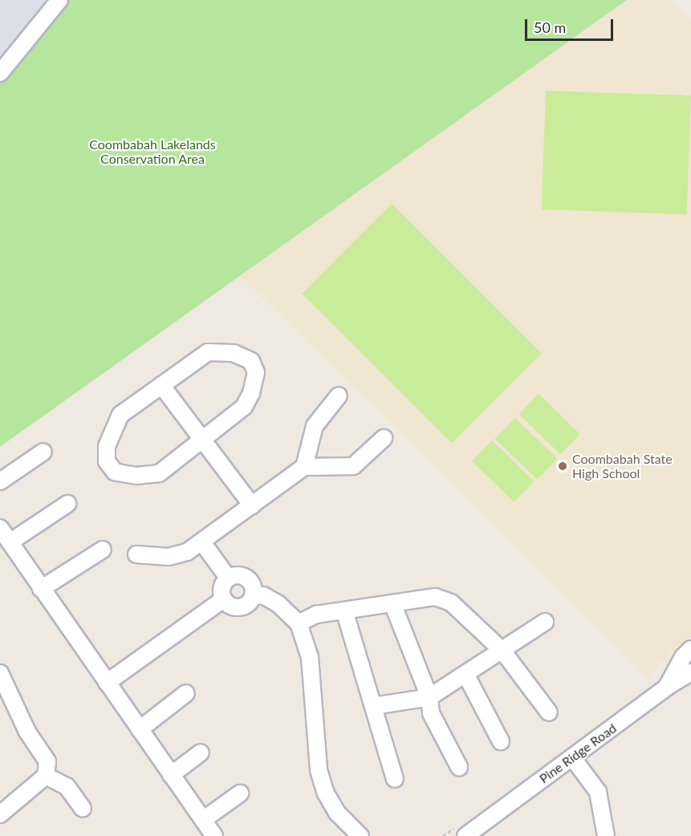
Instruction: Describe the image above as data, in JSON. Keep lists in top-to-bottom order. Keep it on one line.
{"streets":{"street":["Pine Ridge Road"]},"parks":["Coombabah Lakelands Conservation Area"],"places":["Coombabah State High School"],"scale_bar":"50 m"}
